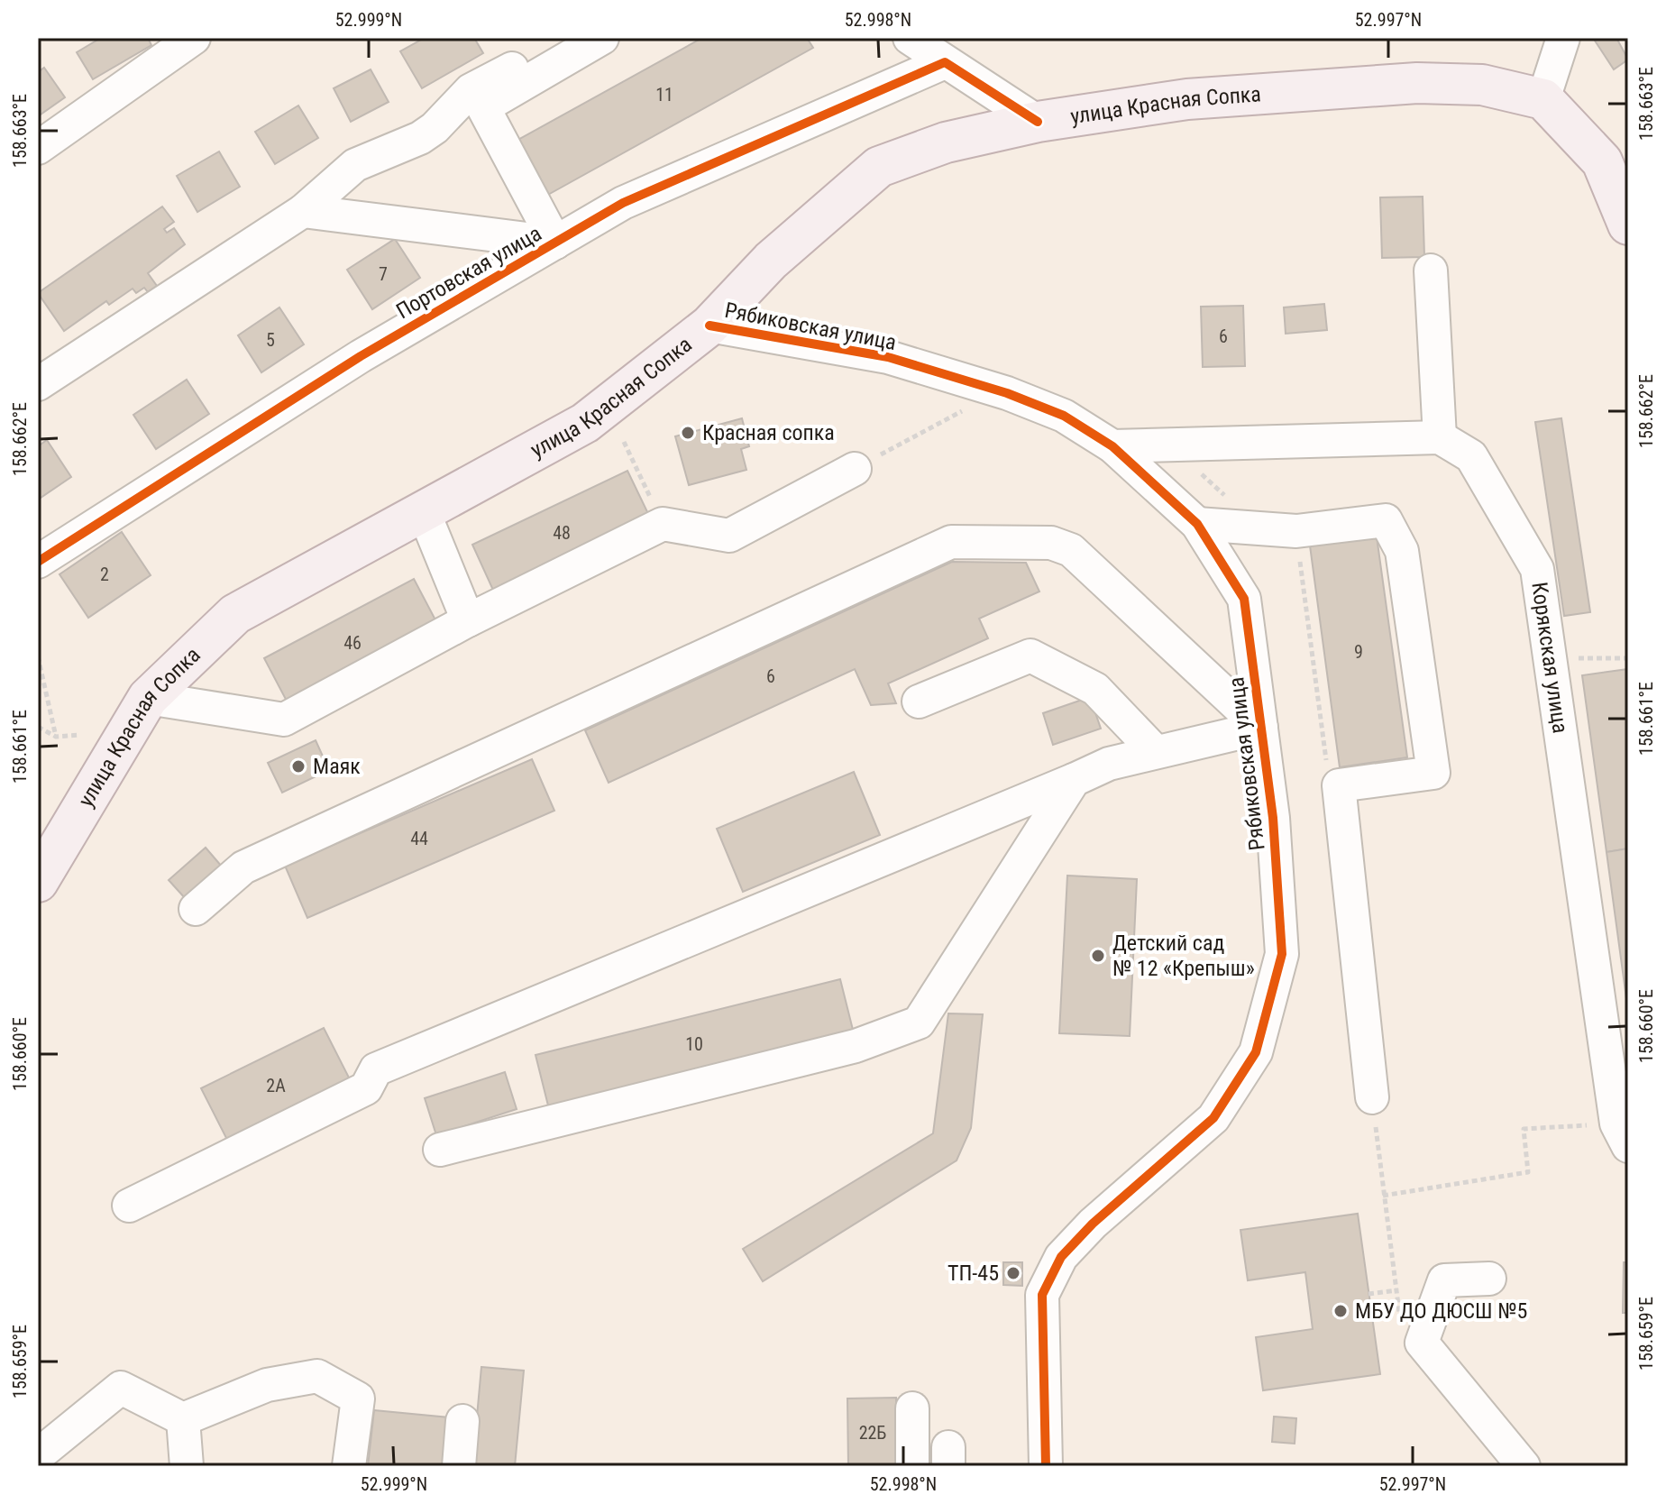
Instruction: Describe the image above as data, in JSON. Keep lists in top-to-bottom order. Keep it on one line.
{"streets":{"main road":["улица Красная Сопка"],"street":["Портовская улица","Рябиковская улица","Корякская улица"]},"crossings":[["улица Красная Сопка","Рябиковская улица"]],"places":["Красная сопка","Маяк","Детский сад № 12 «Крепыш»","ТП-45","МБУ ДО ДЮСШ №5"],"house_numbers":["11","7","6","5","48","2","46","9","6","44","10","2А","22Б"],"coordinates":["52.999°N","52.998°N","52.997°N","158.663°E","158.662°E","158.661°E","158.660°E","158.659°E"]}
